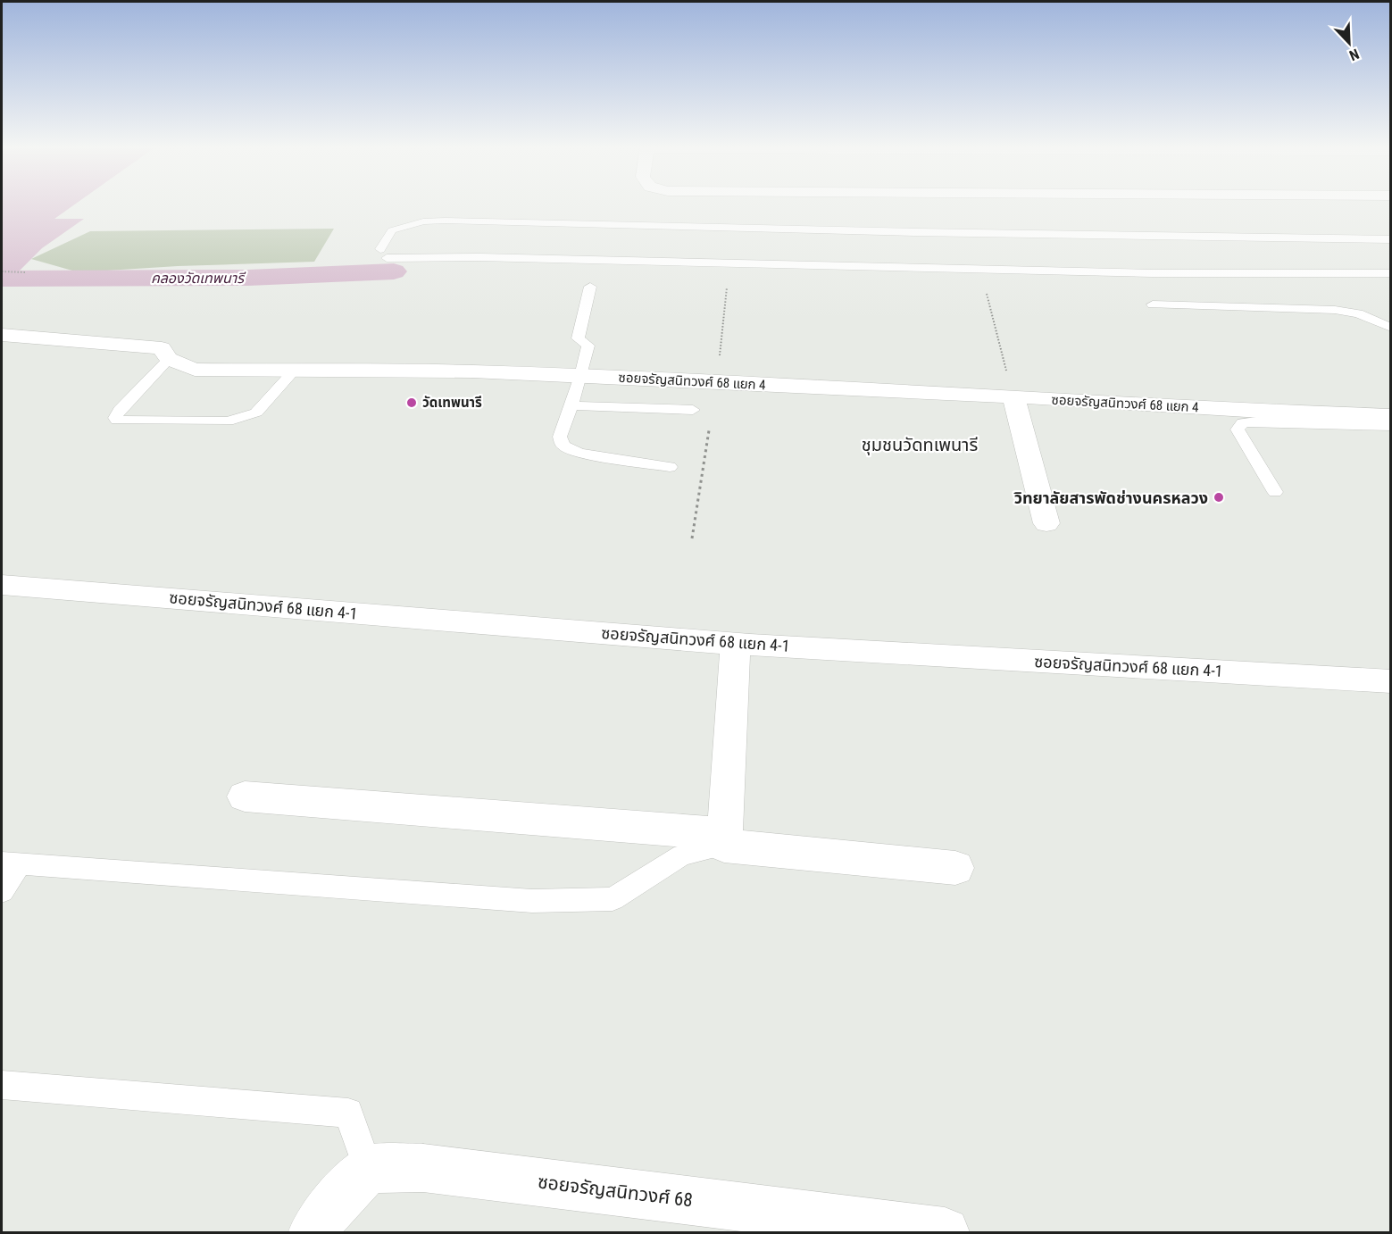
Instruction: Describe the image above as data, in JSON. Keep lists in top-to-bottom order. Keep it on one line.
{"streets":{"street":["ซอยจรัญสนิทวงศ์ 68 แยก 4","ซอยจรัญสนิทวงศ์ 68 แยก 4-1","ซอยจรัญสนิทวงศ์ 68"]},"districts":["ชุมชนวัดทเพนารี"],"water":["คลองวัดเทพนารี"],"places":["วัดเทพนารี","วิทยาลัยสารพัดช่างนครหลวง"],"north":"bottom right"}
